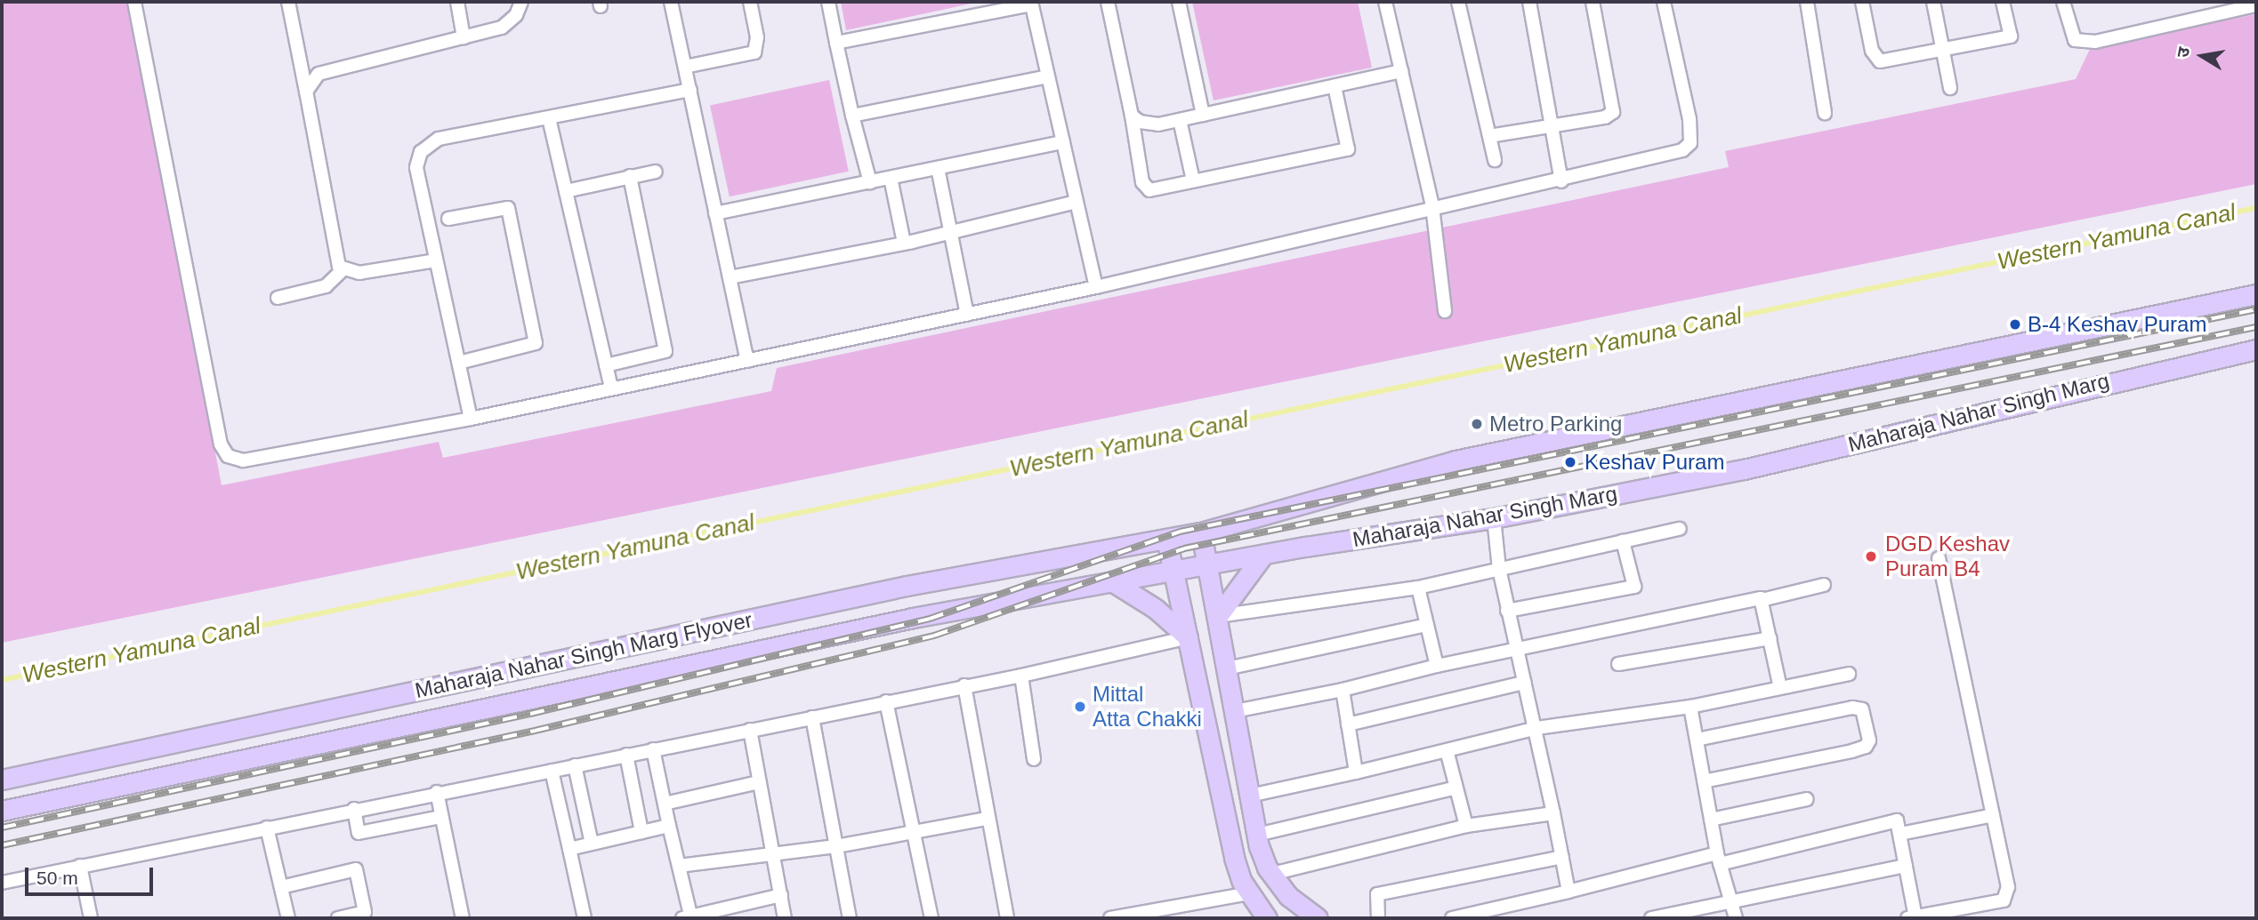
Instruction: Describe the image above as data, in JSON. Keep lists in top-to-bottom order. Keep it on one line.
{"streets":{"main road":["Maharaja Nahar Singh Marg","Maharaja Nahar Singh Marg Flyover"]},"crossings":[["Maharaja Nahar Singh Marg","Maharaja Nahar Singh Marg Flyover"]],"water":["Western Yamuna Canal"],"places":["B-4 Keshav Puram","Metro Parking","Keshav Puram","DGD Keshav Puram B4","Mittal Atta Chakki"],"scale_bar":"50 m","north":"left"}
